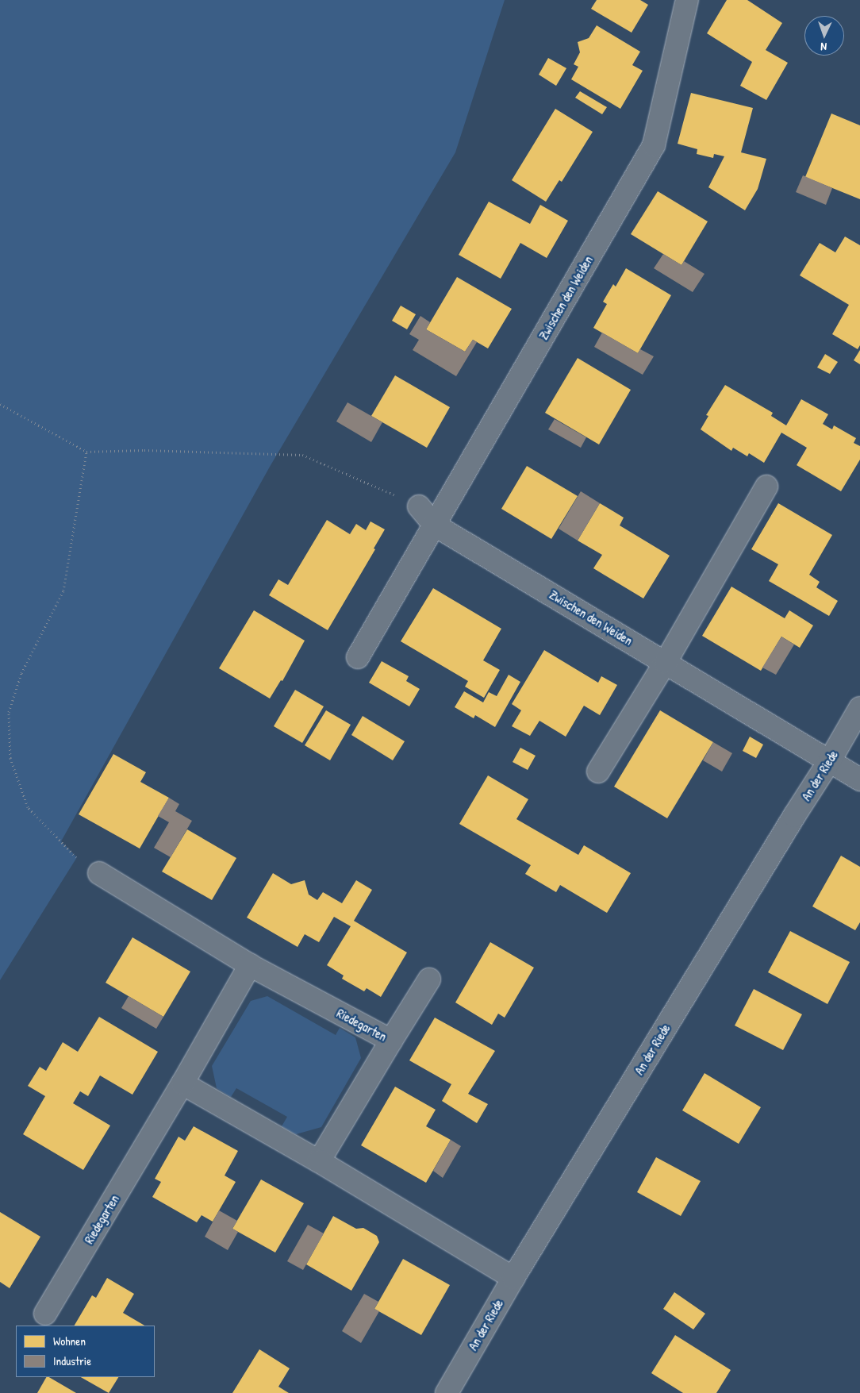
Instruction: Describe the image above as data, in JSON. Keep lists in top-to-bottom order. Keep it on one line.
{"streets":{"street":["Zwischen den Weiden","An der Riede","Riedegarten"]},"crossings":[["Zwischen den Weiden","An der Riede"]],"legend":["Wohnen","Industrie"],"north":"bottom"}
